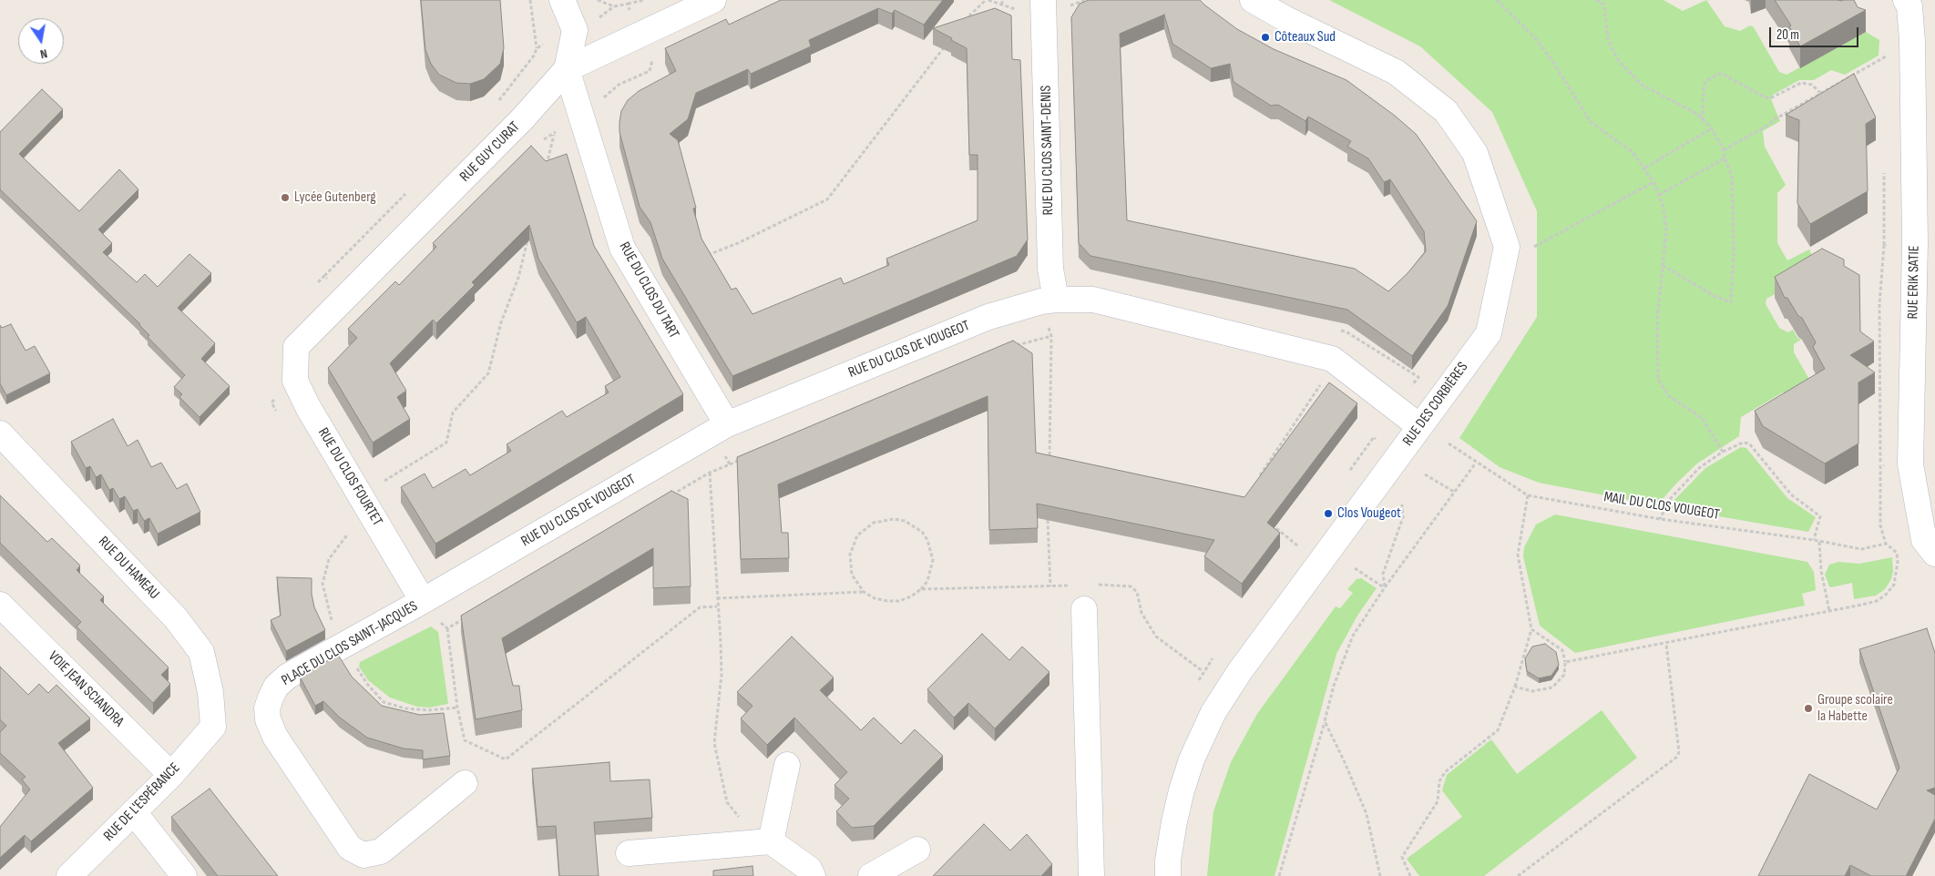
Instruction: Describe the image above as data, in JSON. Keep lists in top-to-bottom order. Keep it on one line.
{"streets":{"street":["RUE DU CLOS SAINT-DENIS","RUE GUY CURAT","RUE ERIK SATIE","RUE DU CLOS DU TART","RUE DU CLOS DE VOUGEOT","RUE DES CORBIÈRES","RUE DU CLOS FOURTET","RUE DU HAMEAU","PLACE DU CLOS SAINT-JACQUES","VOIE JEAN SCIANDRA","RUE DE L'ESPÉRANCE"],"path":["MAIL DU CLOS VOUGEOT"]},"crossings":[["RUE DU CLOS SAINT-DENIS","RUE DU CLOS DE VOUGEOT"],["RUE GUY CURAT","RUE DU CLOS DU TART"],["RUE GUY CURAT","RUE DU CLOS FOURTET"],["RUE DU CLOS DU TART","RUE DU CLOS DE VOUGEOT"],["RUE DU CLOS DE VOUGEOT","RUE DES CORBIÈRES"],["RUE DU CLOS DE VOUGEOT","RUE DU CLOS FOURTET"],["RUE DU CLOS DE VOUGEOT","PLACE DU CLOS SAINT-JACQUES"],["RUE DU CLOS FOURTET","PLACE DU CLOS SAINT-JACQUES"],["RUE DU HAMEAU","RUE DE L'ESPÉRANCE"],["VOIE JEAN SCIANDRA","RUE DE L'ESPÉRANCE"]],"places":["Côteaux Sud","Lycée Gutenberg","Clos Vougeot","Groupe scolaire la Habette"],"scale_bar":"20 m","north":"bottom"}
